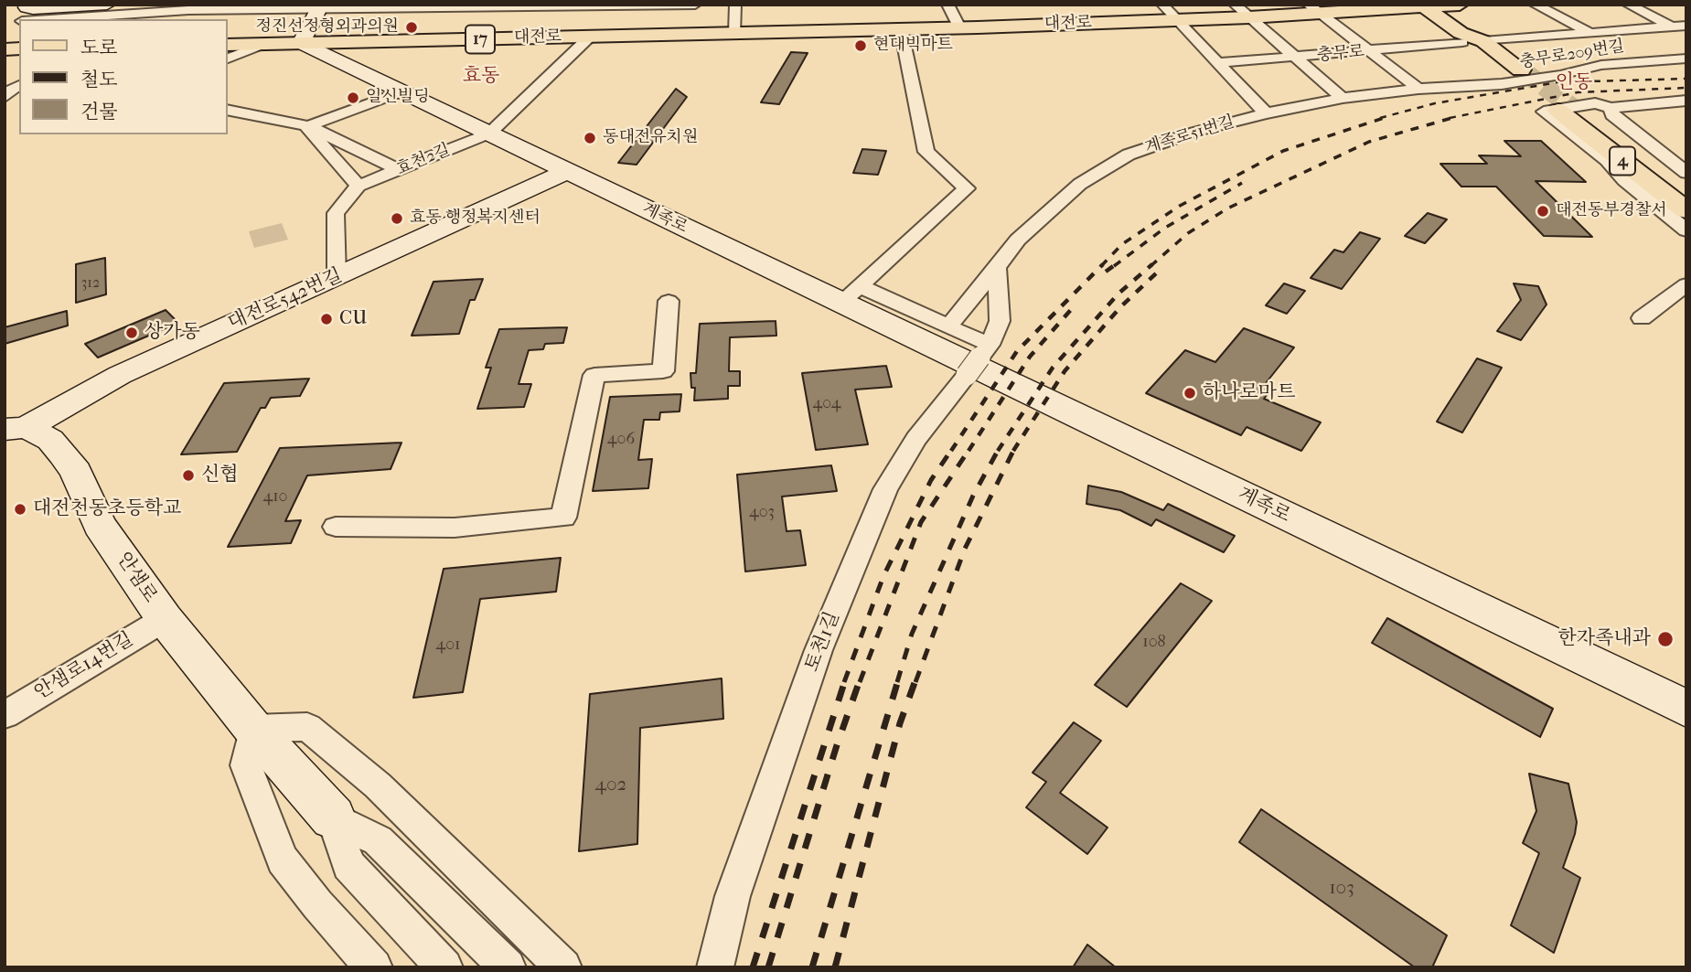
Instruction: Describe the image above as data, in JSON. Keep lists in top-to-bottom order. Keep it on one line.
{"streets":{"main road":["대전로","17","충무로","4","계족로","대전로542번길","안샘로"],"street":["충무로209번길","계족로51번길","효천2길","토천1길","안샘로14번길"]},"crossings":[["대전로","충무로"],["대전로","계족로"],["충무로","충무로209번길"],["충무로","계족로51번길"],["충무로209번길","계족로51번길"],["효천2길","계족로"],["계족로","대전로542번길"],["대전로542번길","안샘로"],["안샘로","안샘로14번길"]],"districts":["효동","인동"],"places":["정진선정형외과의원","현대빅마트","일신빌딩","동대전유치원","대전동부경찰서","효동 행정복지센터","CU","상가동","하나로마트","신협","대전천동초등학교","한가족내과"],"house_numbers":["312","404","406","410","403","108","401","402","103"],"legend":["도로","철도","건물"]}
